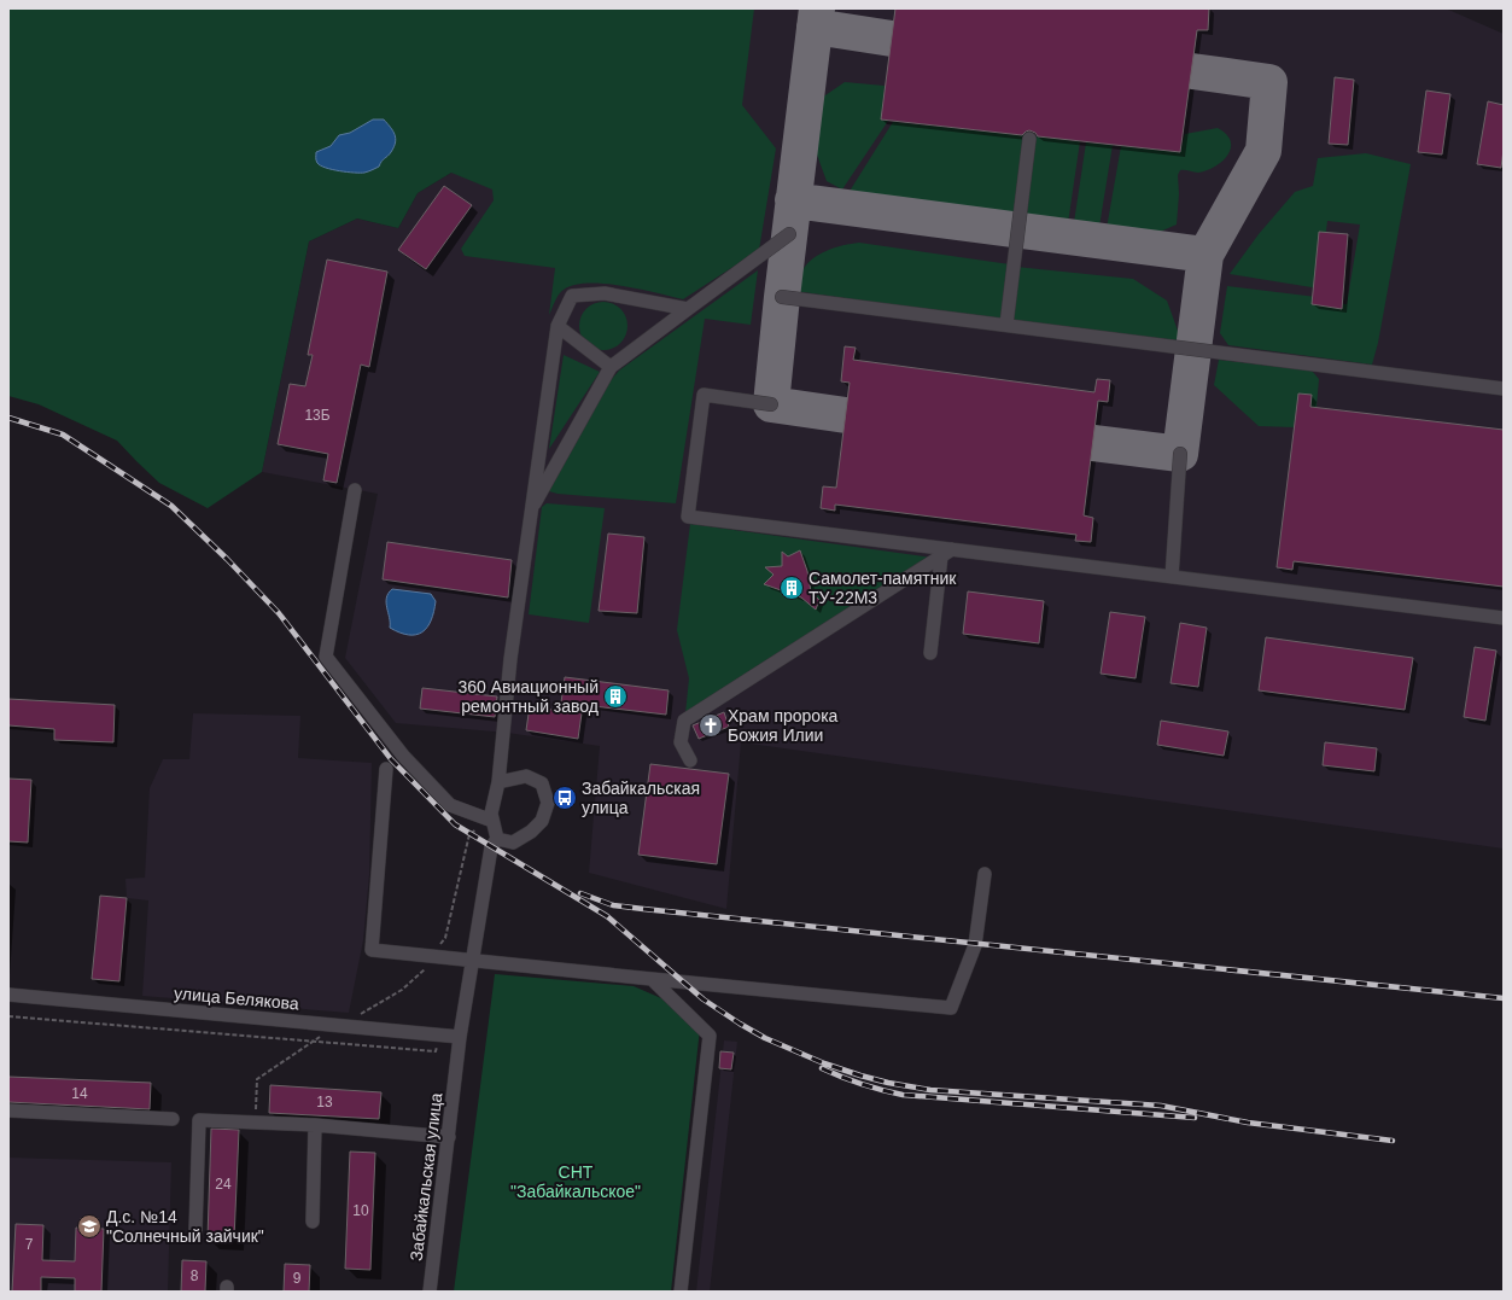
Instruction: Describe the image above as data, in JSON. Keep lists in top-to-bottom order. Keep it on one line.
{"streets":{"street":["улица Белякова","Забайкальская улица"]},"crossings":[["улица Белякова","Забайкальская улица"]],"parks":["СНТ \"Забайкальское\""],"places":{"building":["Самолет-памятник ТУ-22М3","360 Авиационный ремонтный завод"],"church":["Храм пророка Божия Илии"],"bus stop":["Забайкальская улица"],"school or university":["Д.с. №14 \"Солнечный зайчик\""]},"house_numbers":["13Б","14","13","24","10","7","8","9"]}
